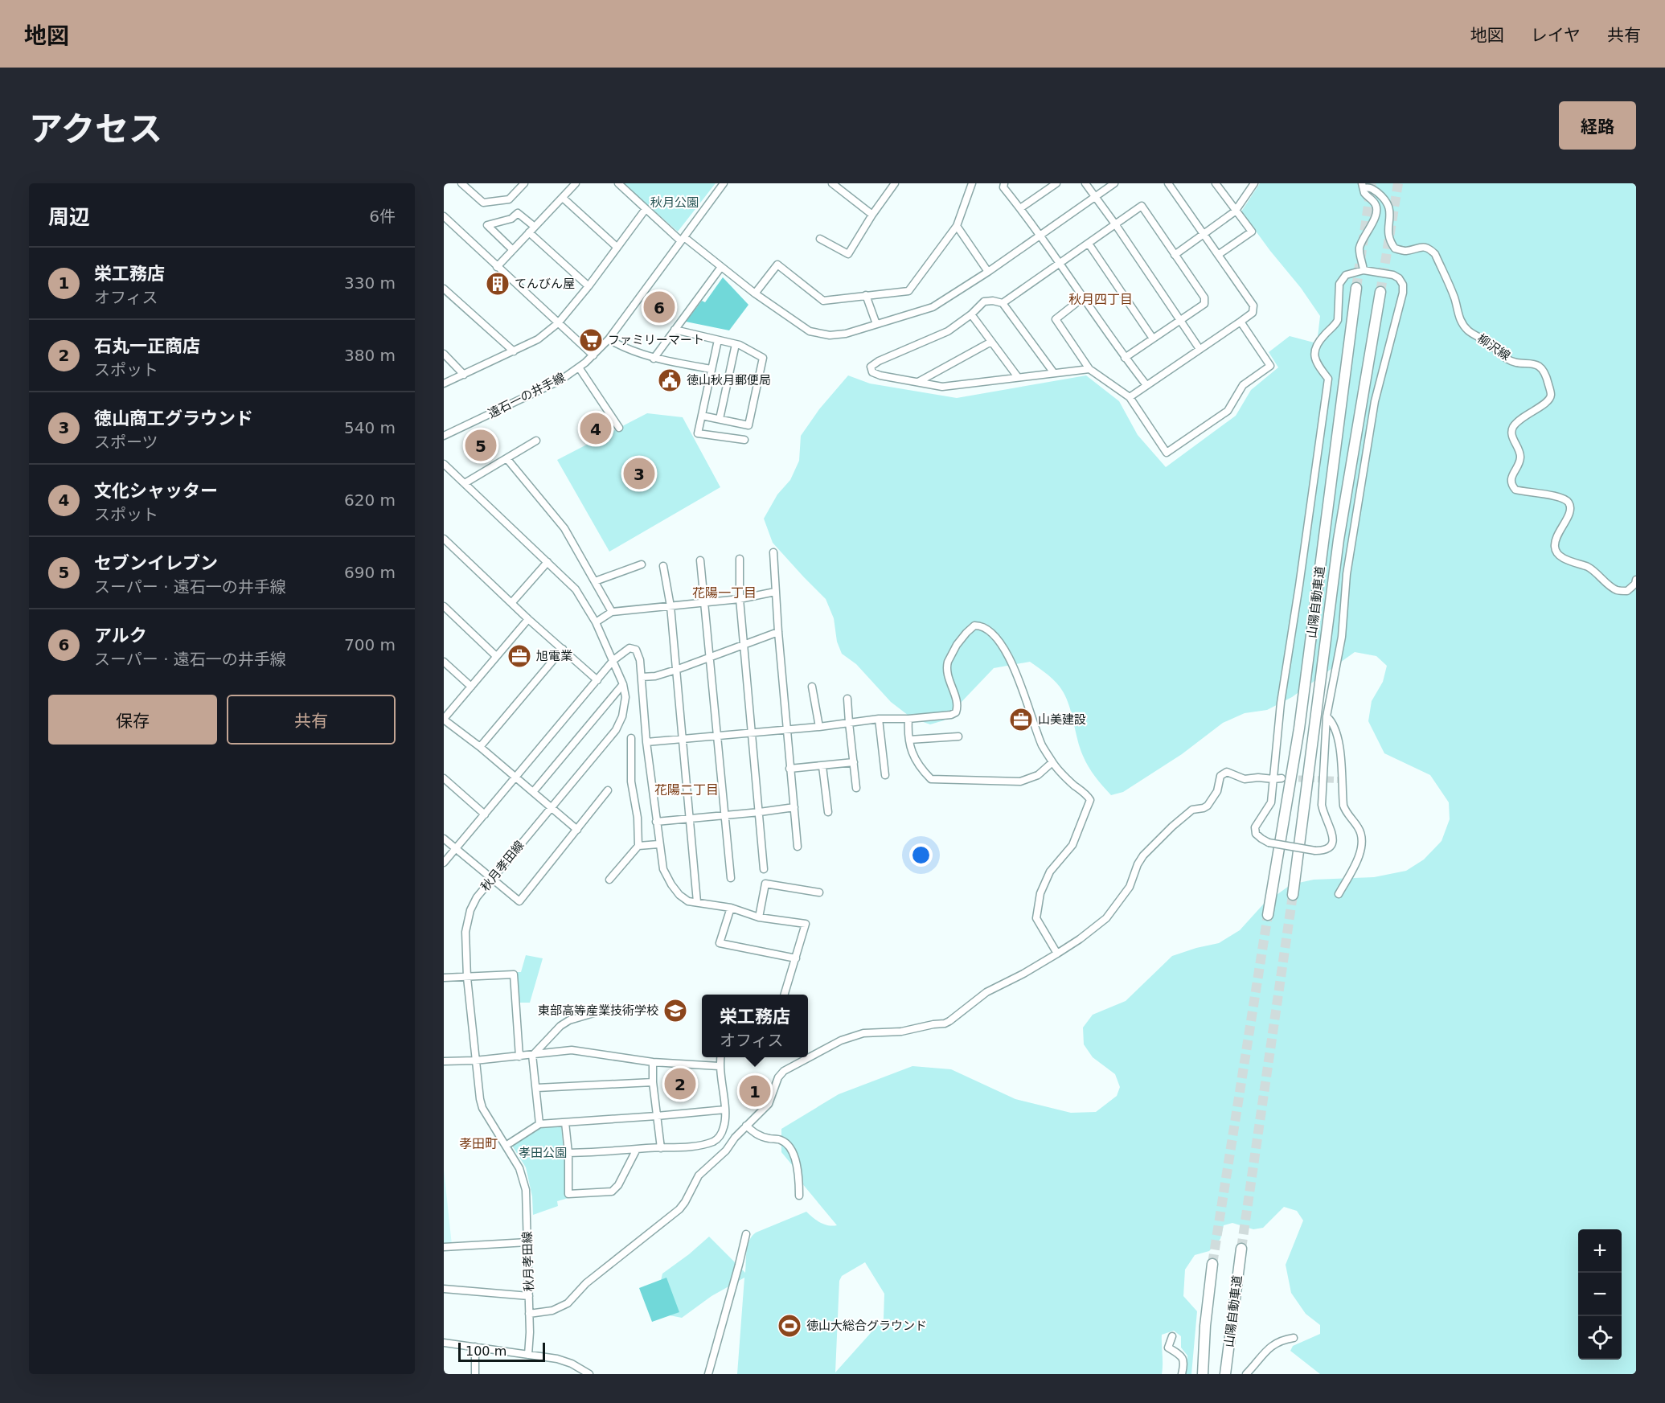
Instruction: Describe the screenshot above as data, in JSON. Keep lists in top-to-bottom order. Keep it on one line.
{"streets":{"highway":["山陽自動車道"],"street":["柳沢線","遠石一の井手線","秋月孝田線"]},"districts":["秋月四丁目","花陽一丁目","花陽二丁目","孝田町"],"parks":["秋月公園","孝田公園"],"places":{"building":["てんびん屋"],"supermarket":["ファミリーマート"],"public building":["徳山秋月郵便局"],"office":["旭電業","山美建設"],"school or university":["東部高等産業技術学校"],"sports":["徳山大総合グラウンド"]},"scale_bar":"100 m","page":{"header":"地図","nav":["地図","レイヤ","共有"],"title":"アクセス","buttons":["経路",["保存","共有"]],"heading":["周辺","6件"],"list":[{"mark":"1","name":"栄工務店","note":"オフィス","value":"330 m"},{"mark":"2","name":"石丸一正商店","note":"スポット","value":"380 m"},{"mark":"3","name":"徳山商工グラウンド","note":"スポーツ","value":"540 m"},{"mark":"4","name":"文化シャッター","note":"スポット","value":"620 m"},{"mark":"5","name":"セブンイレブン","note":"スーパー · 遠石一の井手線","value":"690 m"},{"mark":"6","name":"アルク","note":"スーパー · 遠石一の井手線","value":"700 m"}],"pins":["6","4","5","3","2","1"],"popup":["栄工務店","オフィス"],"map_buttons":["+","−"],"scale":"100 m"}}
